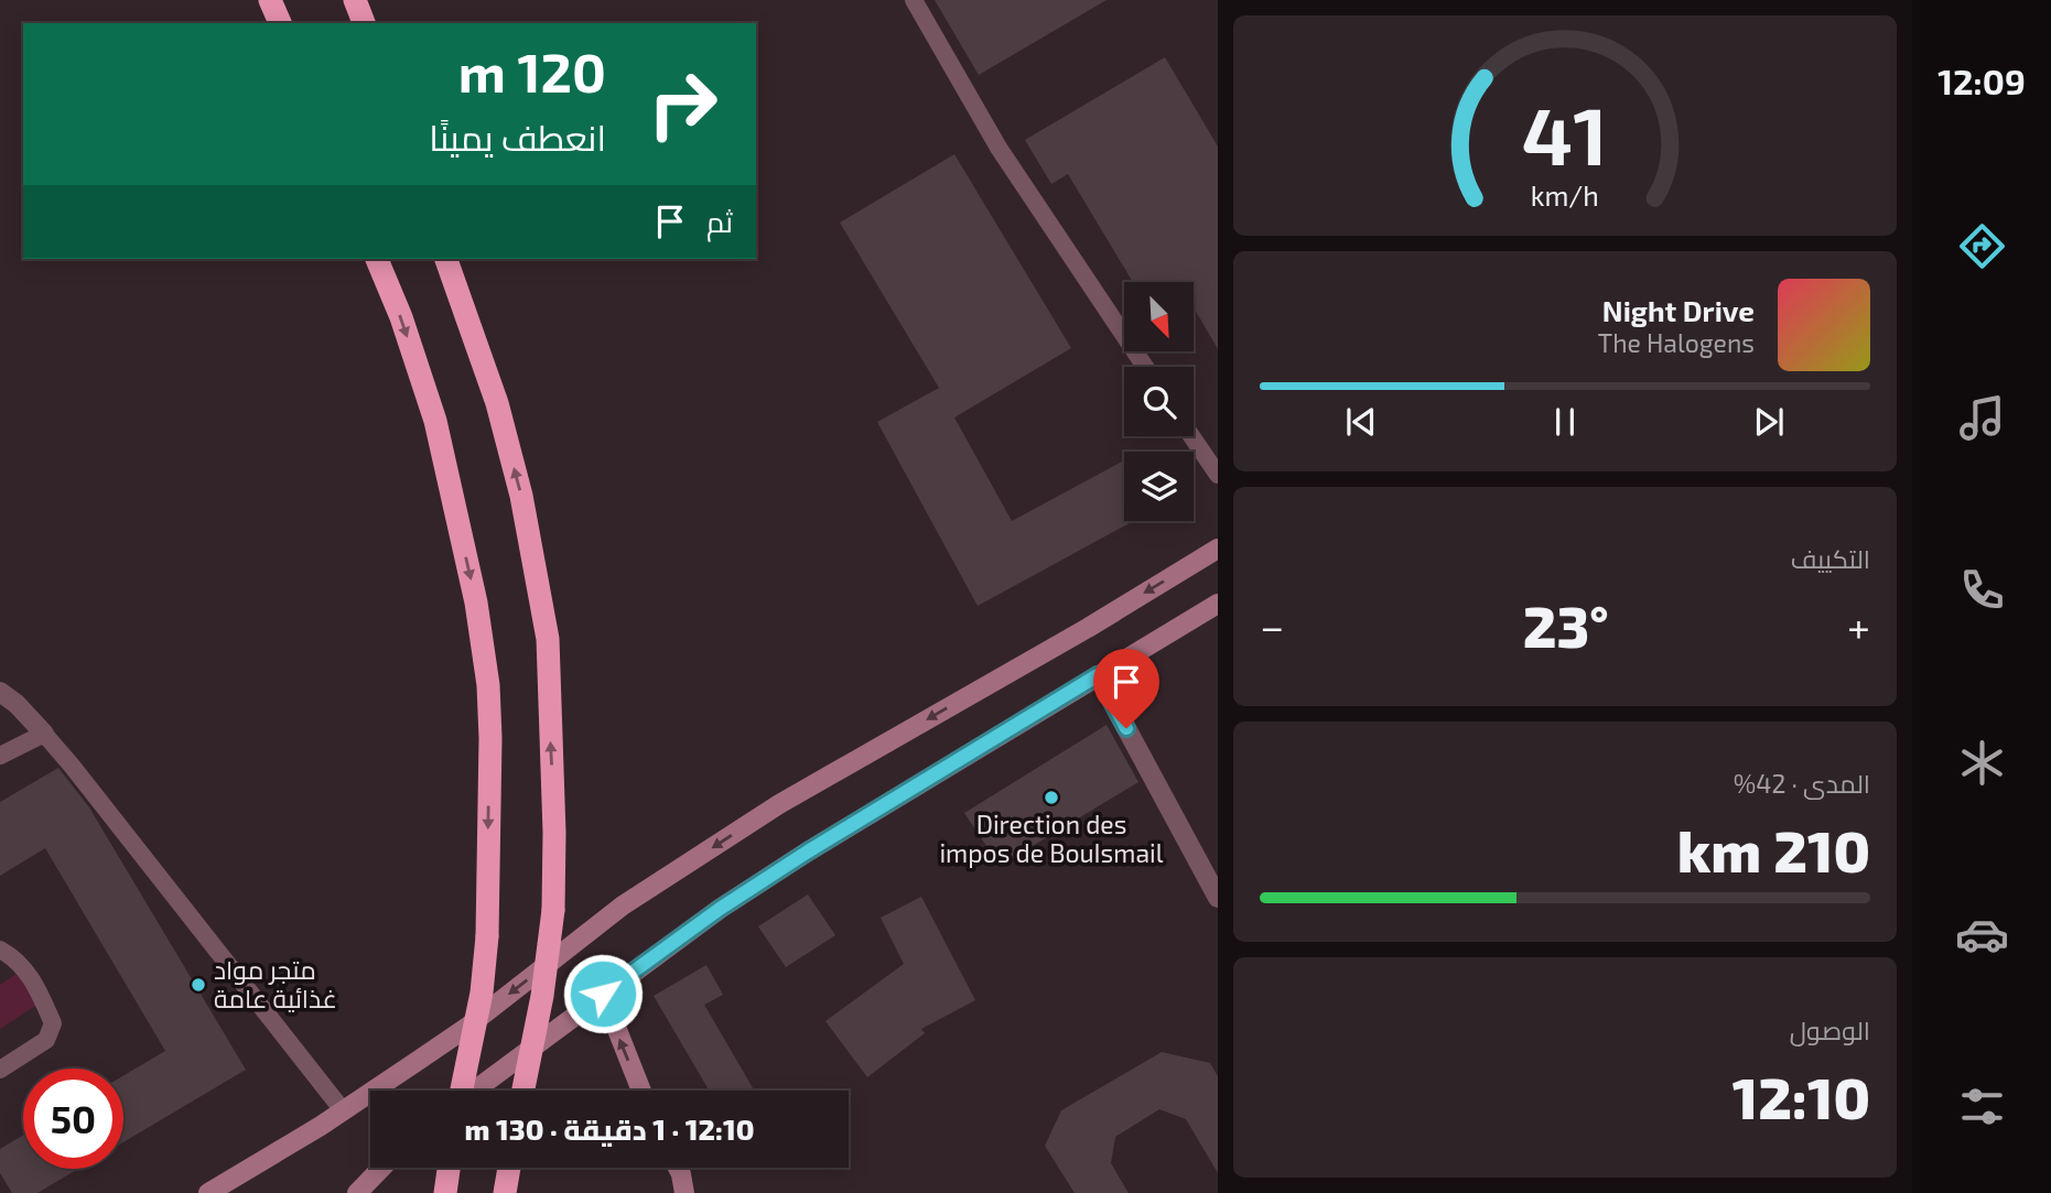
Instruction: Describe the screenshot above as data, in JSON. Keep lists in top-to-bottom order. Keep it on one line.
{"places":["Direction des impos de BouIsmail","متجر مواد غذائية عامة"],"north":"bottom right","page":{"tabs":"12:09","turn":["120 m","انعطف يمينًا"],"then":"ثم","song":["Night Drive","The Halogens"],"tile":["التكييف",["المدى · 42%","210 km"],["الوصول","12:10"]],"heat":["−","23°","+"],"limit":"50","trip":"12:10 · 1 دقيقة · 130 m","gauge":["41","km/h"]}}
